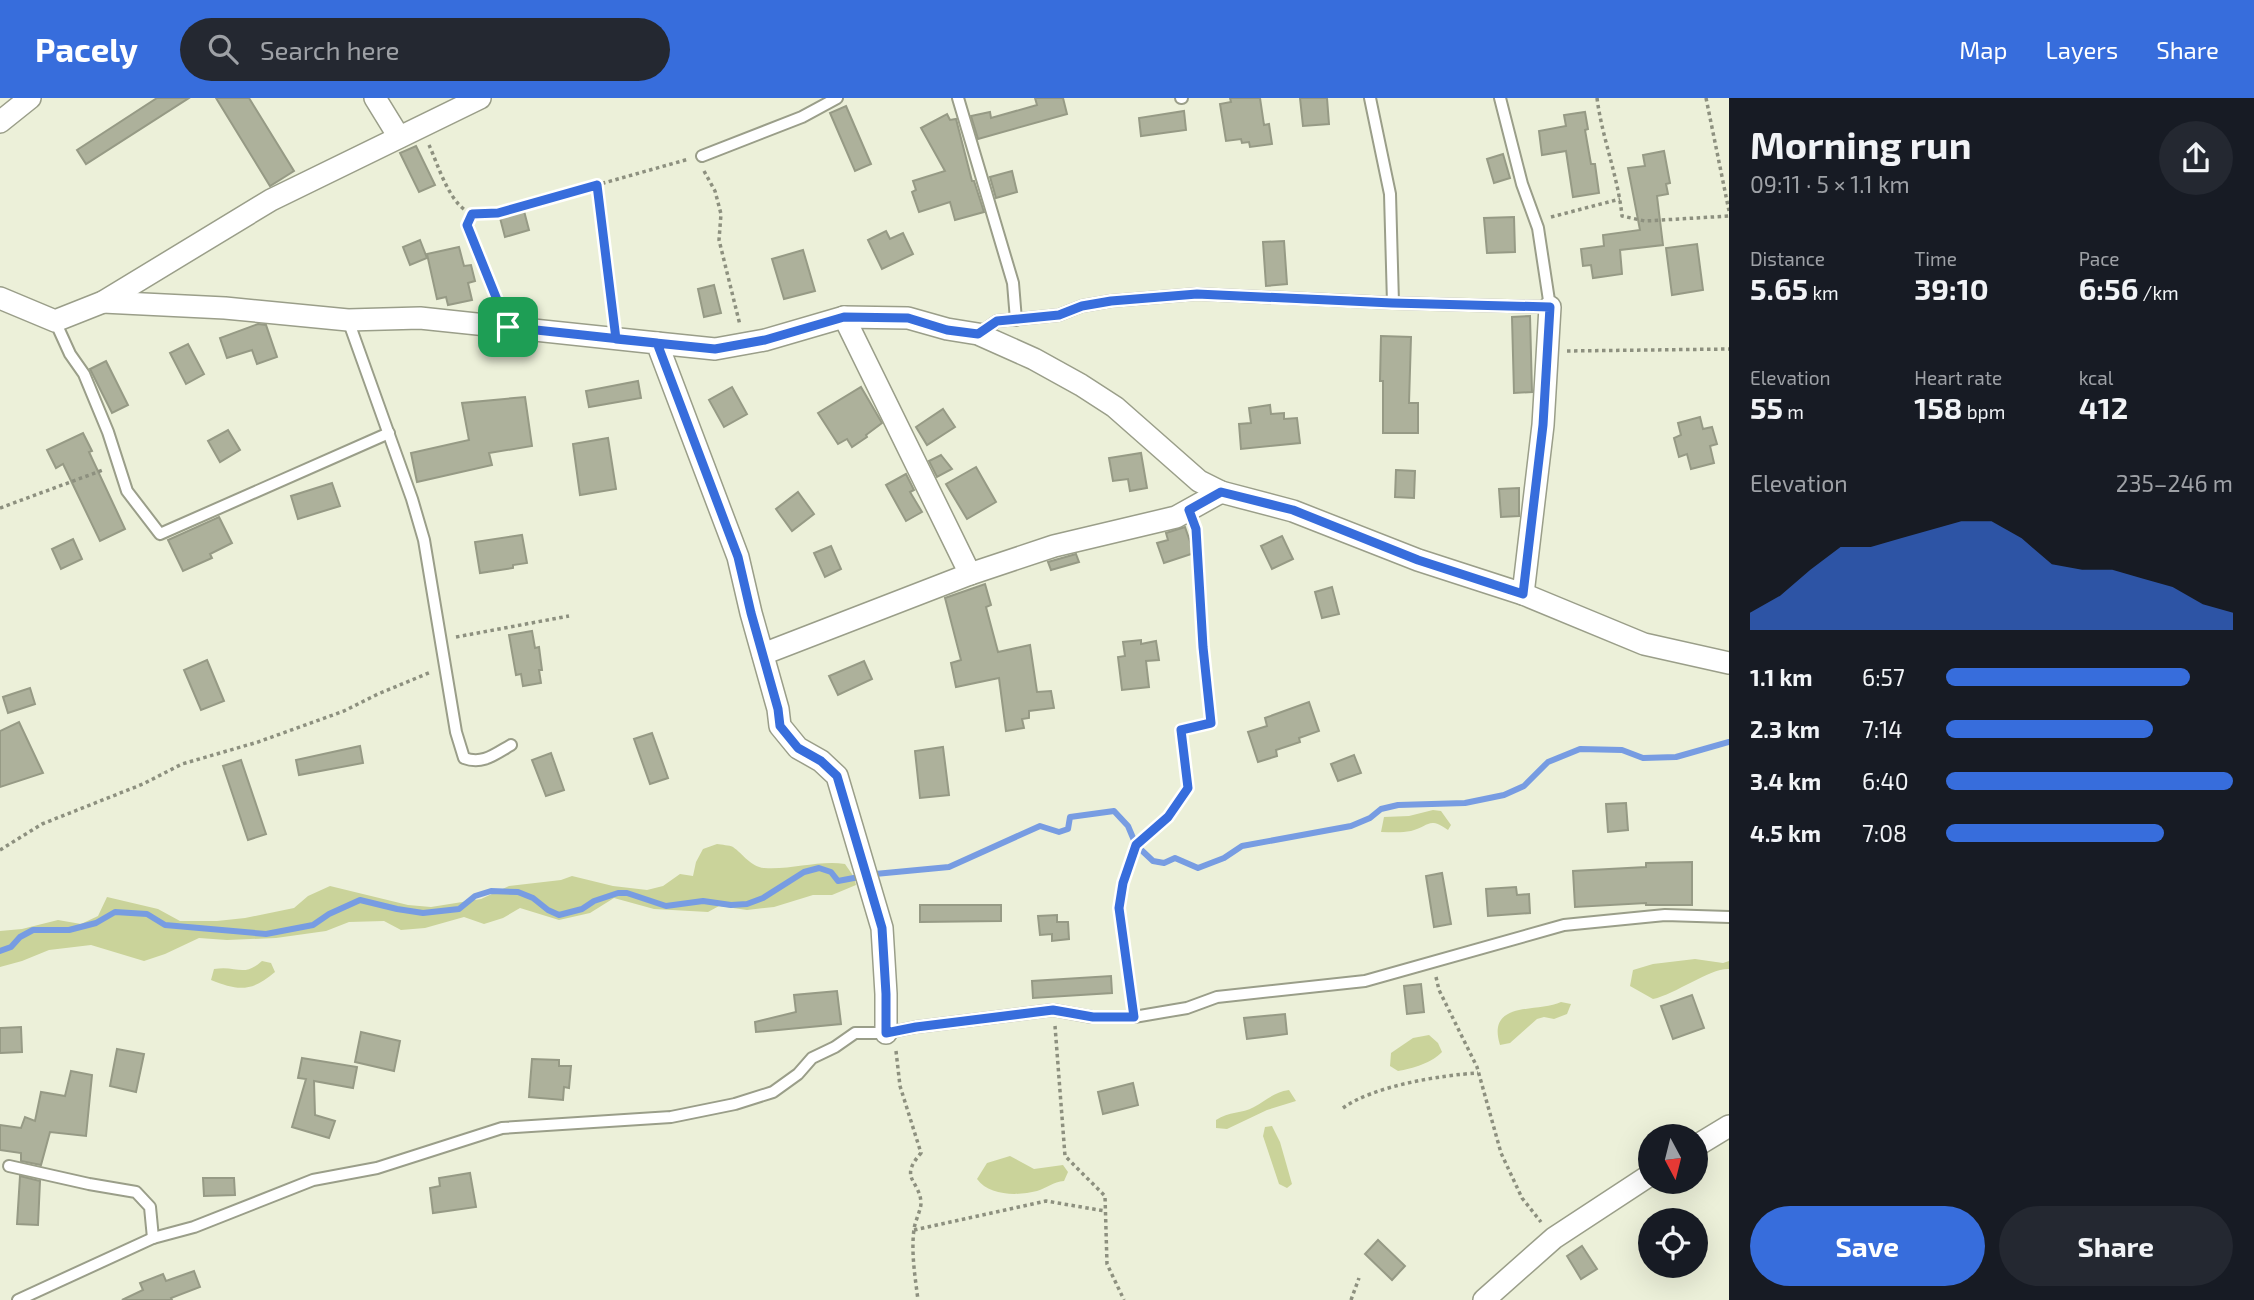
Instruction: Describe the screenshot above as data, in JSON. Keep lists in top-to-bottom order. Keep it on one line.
{"north":"bottom","page":{"header":"Pacely","search":"Search here","nav":["Map","Layers","Share"],"heading":["Morning run","09:11 · 5 × 1.1 km"],"stats":[["Distance","5.65 km"],["Time","39:10"],["Pace","6:56 /km"],["Elevation","55 m"],["Heart rate","158 bpm"],["kcal","412"]],"chart":["Elevation","235–246 m"],"list":[{"name":"1.1 km","note":"6:57"},{"name":"2.3 km","note":"7:14"},{"name":"3.4 km","note":"6:40"},{"name":"4.5 km","note":"7:08"}],"buttons":["Save","Share"]}}
